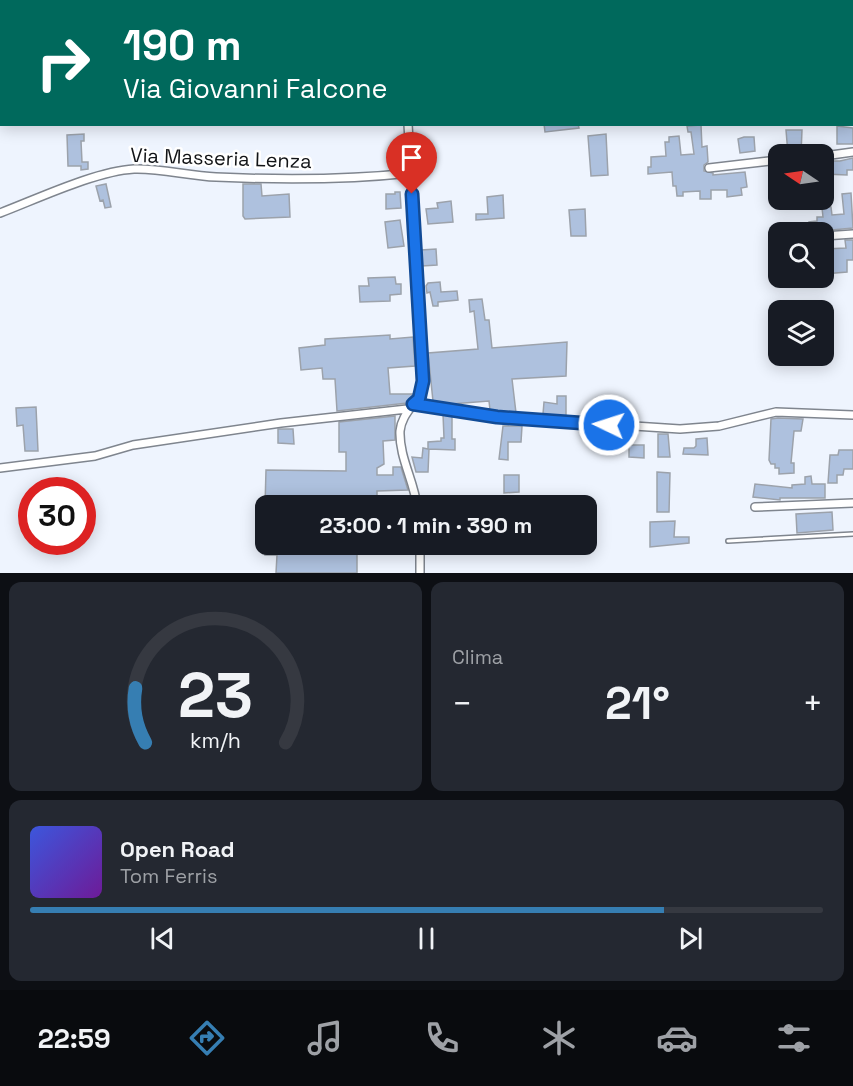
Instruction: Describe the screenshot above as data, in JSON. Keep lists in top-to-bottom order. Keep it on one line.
{"streets":{"street":["Via Masseria Lenza"]},"north":"left","page":{"turn":["190 m","Via Giovanni Falcone"],"limit":"30","trip":"23:00 · 1 min · 390 m","tile":"Clima","heat":["−","21°","+"],"song":["Open Road","Tom Ferris"],"tabs":"22:59","gauge":["23","km/h"]}}
